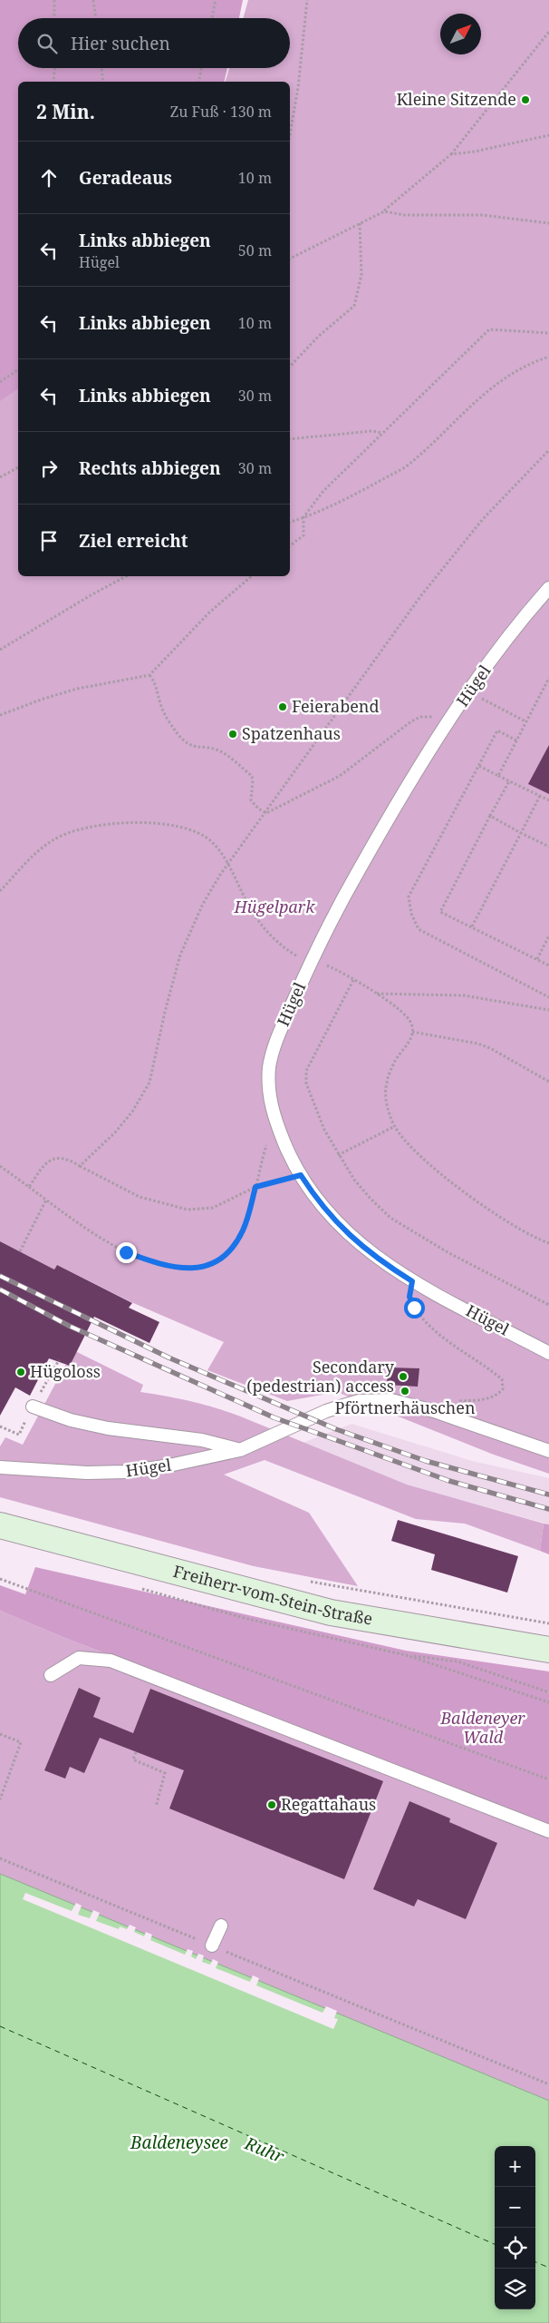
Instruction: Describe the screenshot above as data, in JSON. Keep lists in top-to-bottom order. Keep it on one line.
{"streets":{"main road":["Freiherr-vom-Stein-Straße"],"lane":["Hügel"]},"water":["Baldeneysee","Ruhr"],"parks":["Hügelpark","Baldeneyer Wald"],"places":["Kleine Sitzende","Feierabend","Spatzenhaus","Hügoloss","Secondary (pedestrian) access","Pförtnerhäuschen","Regattahaus"],"north":"top right","page":{"search":"Hier suchen","heading":["2 Min.","Zu Fuß · 130 m"],"list":[["Geradeaus","10 m"],["Links abbiegen","Hügel","50 m"],["Links abbiegen","10 m"],["Links abbiegen","30 m"],["Rechts abbiegen","30 m"],"Ziel erreicht"],"map_buttons":["+","−"]}}
